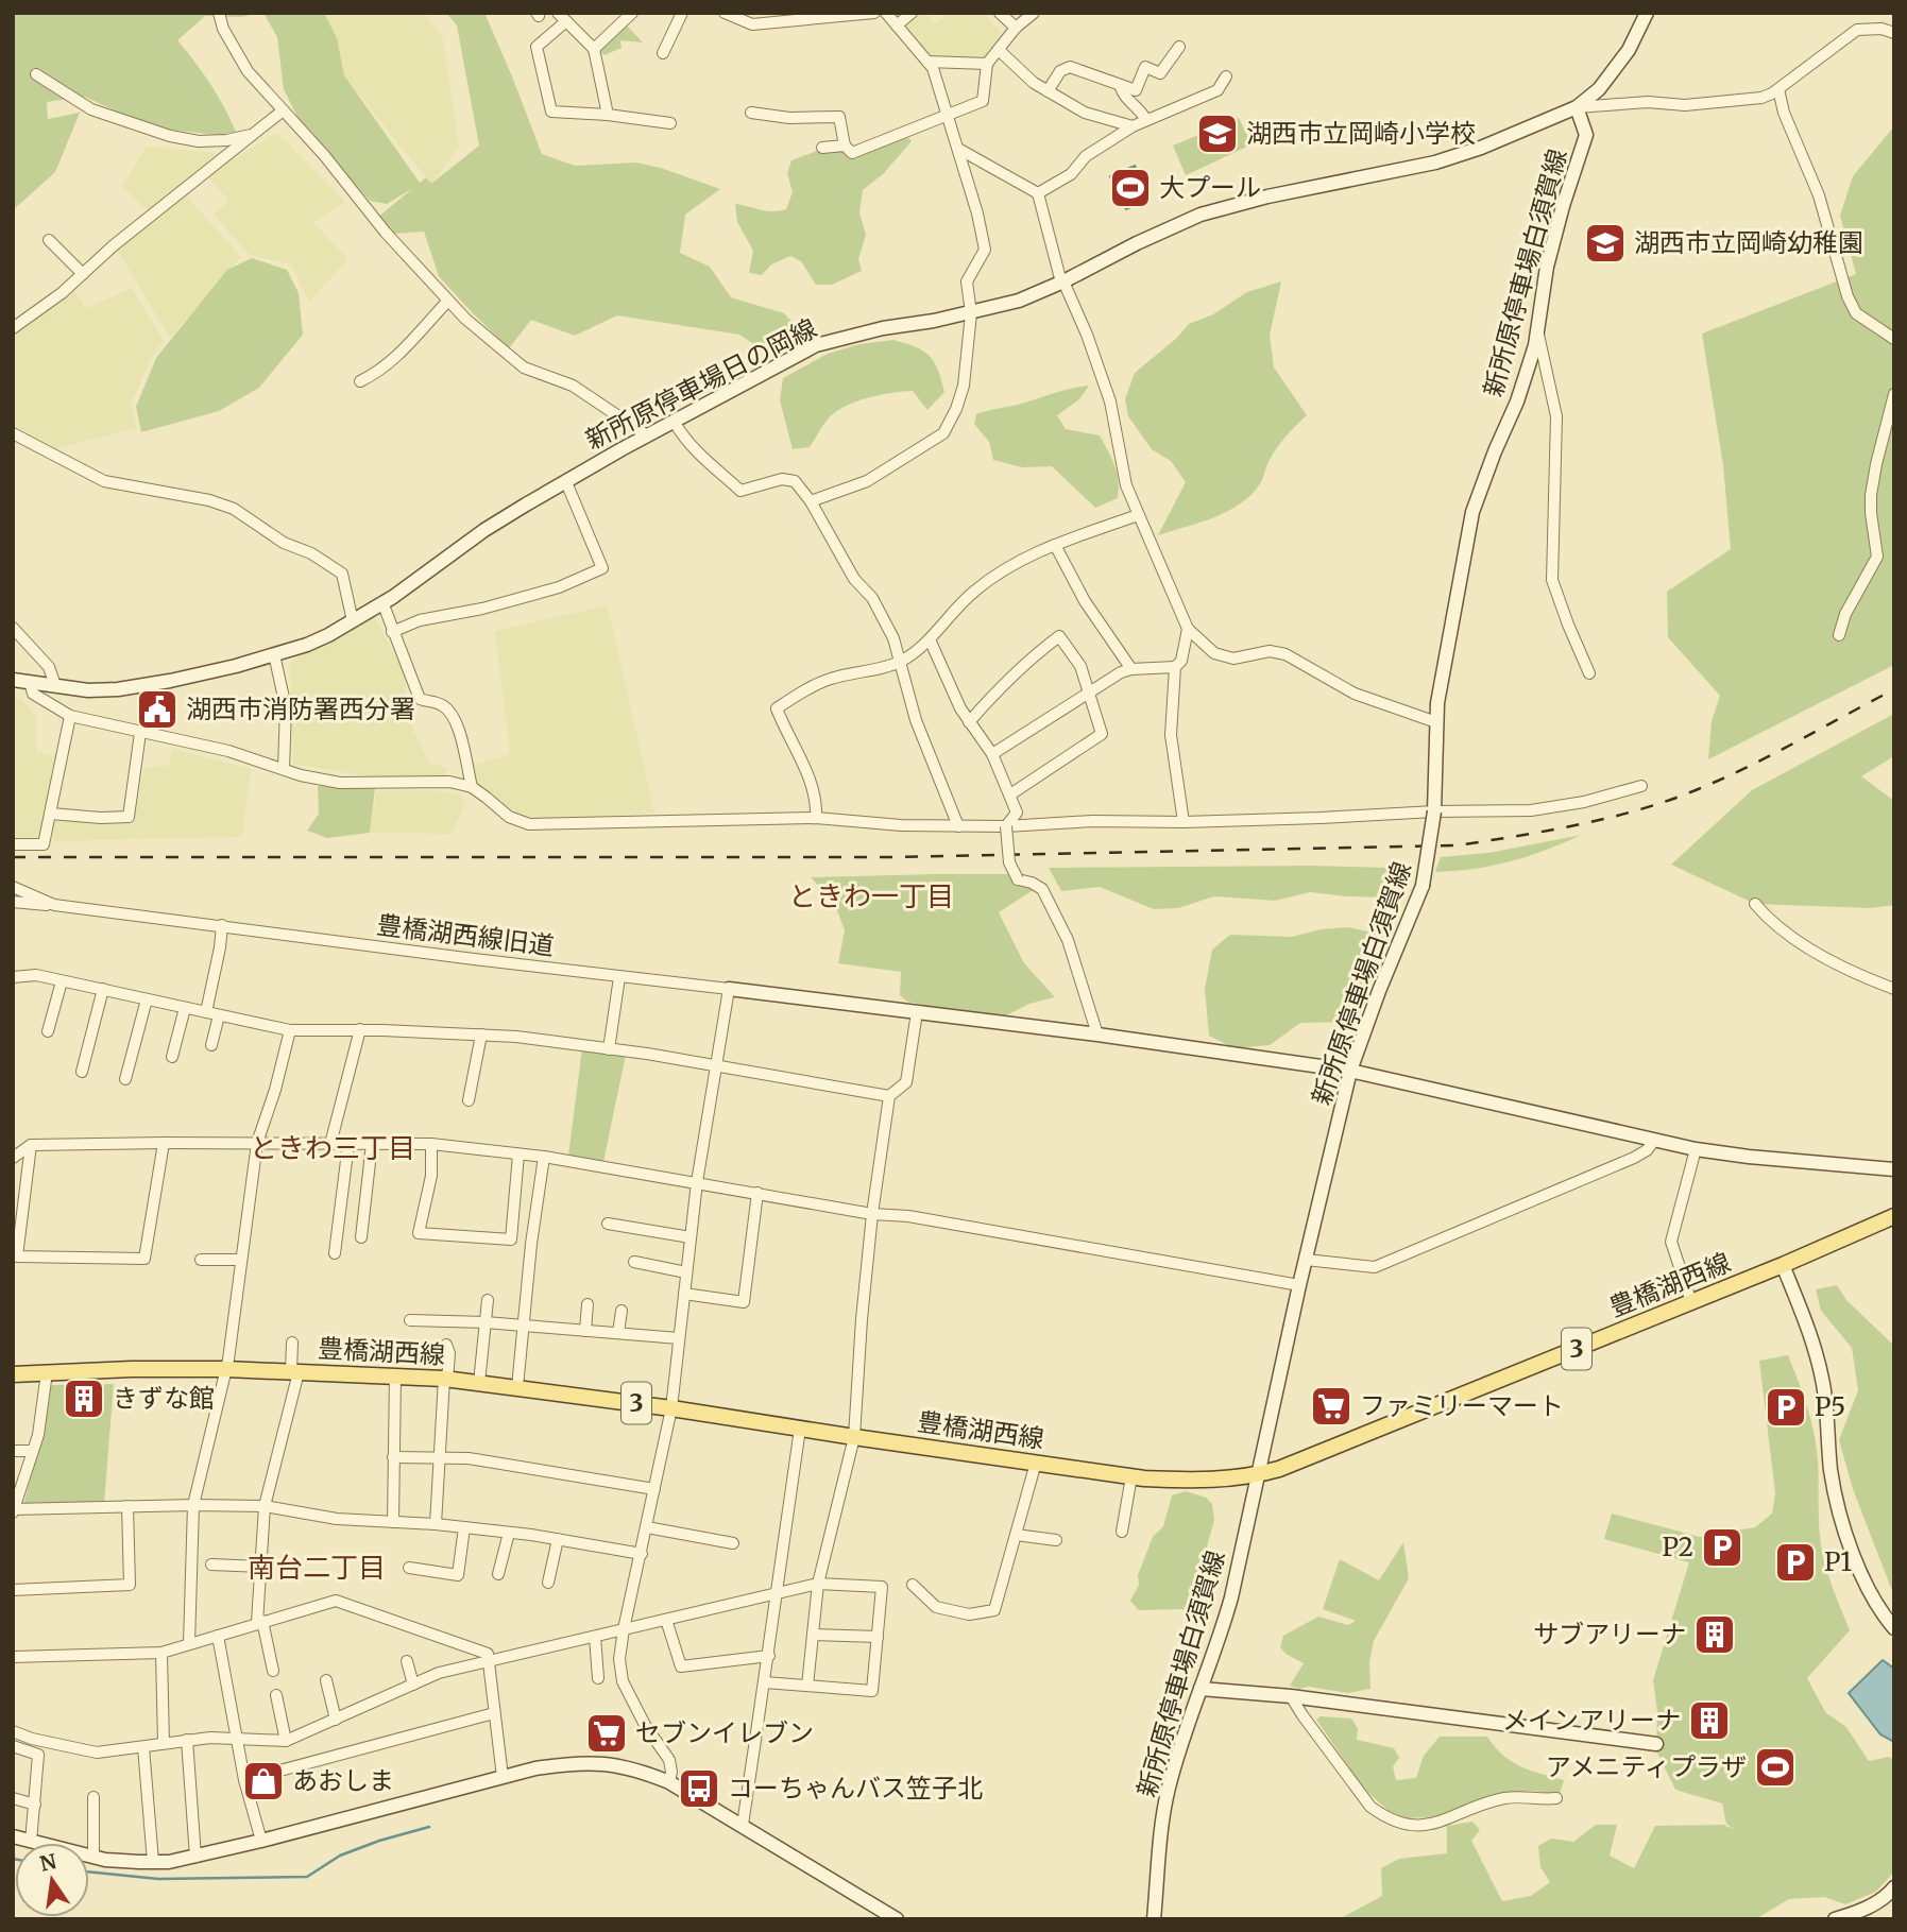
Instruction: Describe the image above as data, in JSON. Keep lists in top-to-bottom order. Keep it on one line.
{"streets":{"main road":["新所原停車場白須賀線","新所原停車場日の岡線","豊橋湖西線旧道","豊橋湖西線","3"]},"crossings":[["新所原停車場白須賀線","新所原停車場日の岡線"],["新所原停車場白須賀線","豊橋湖西線旧道"],["新所原停車場白須賀線","豊橋湖西線"]],"districts":["ときわ一丁目","ときわ三丁目","南台二丁目"],"places":{"school or university":["湖西市立岡崎小学校","湖西市立岡崎幼稚園"],"sports":["大プール","アメニティプラザ"],"public building":["湖西市消防署西分署"],"building":["きずな館","サブアリーナ","メインアリーナ"],"supermarket":["ファミリーマート","セブンイレブン"],"parking":["P5","P2","P1"],"shop":["あおしま"],"bus stop":["コーちゃんバス笠子北"]},"north":"top"}
